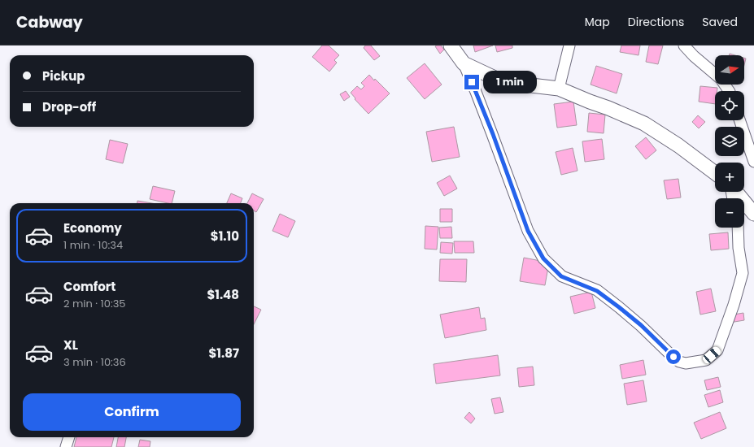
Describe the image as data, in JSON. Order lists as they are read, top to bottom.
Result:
{
  "north": "right",
  "page": {
    "header": "Cabway",
    "nav": ["Map", "Directions", "Saved"],
    "map_buttons": ["+", "−"],
    "banner": ["Pickup", "Drop-off"],
    "bubble": "1 min",
    "list": [
      {
        "name": "Economy",
        "note": "1 min · 10:34",
        "value": "$1.10"
      },
      {
        "name": "Comfort",
        "note": "2 min · 10:35",
        "value": "$1.48"
      },
      {
        "name": "XL",
        "note": "3 min · 10:36",
        "value": "$1.87"
      }
    ],
    "buttons": "Confirm"
  }
}
